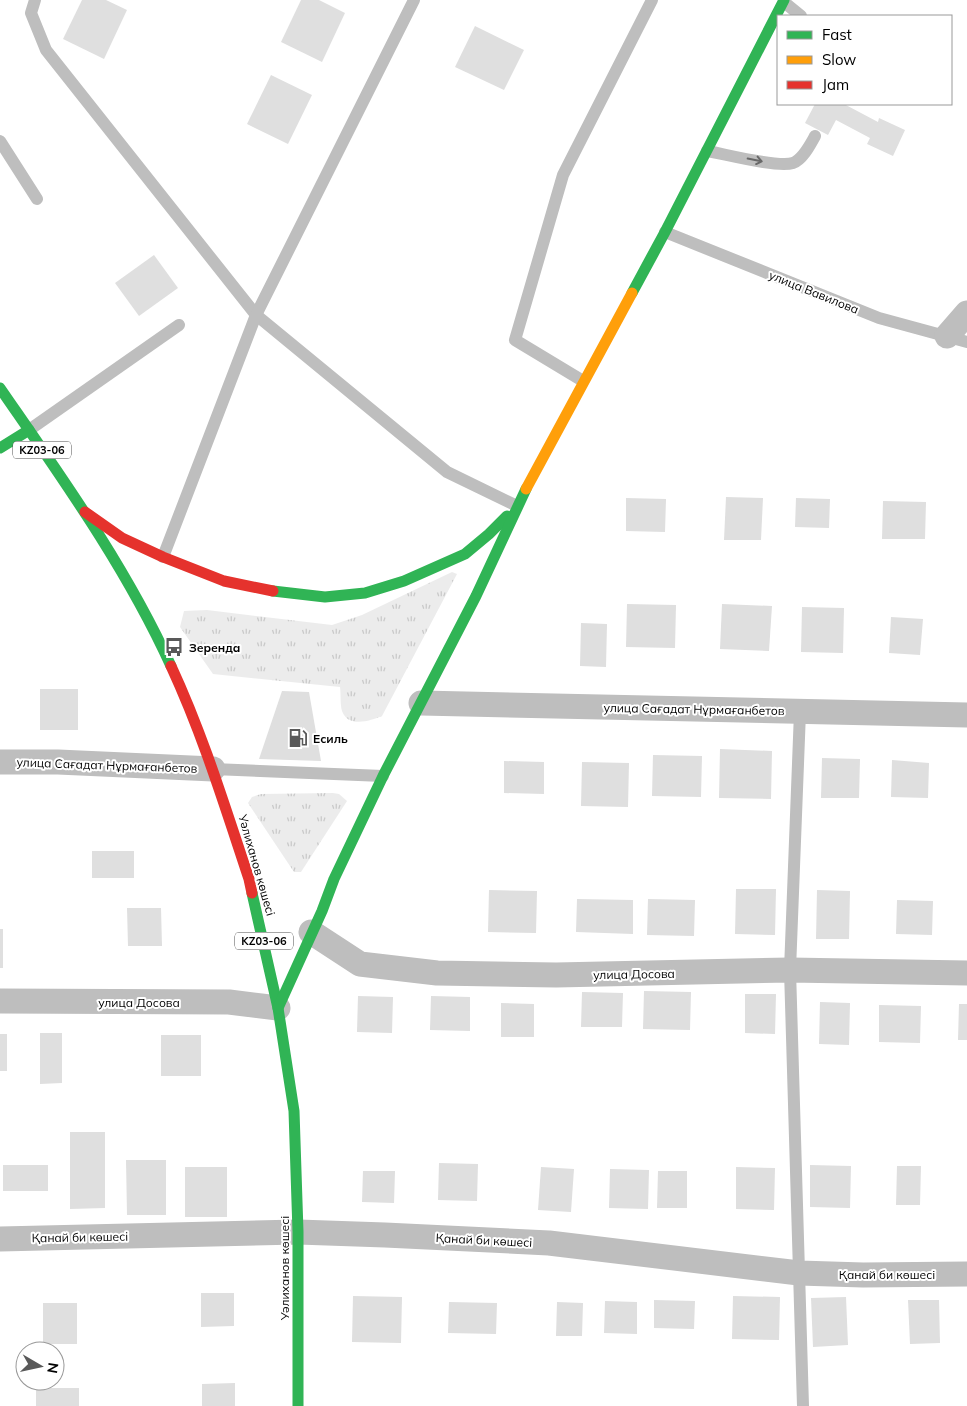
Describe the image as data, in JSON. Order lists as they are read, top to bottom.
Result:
{
  "streets": {
    "street": [
      "KZ03-06",
      "улица Сағадат Нұрмағанбетов",
      "Уәлиханов көшесі",
      "улица Досова",
      "Қанай би көшесі"
    ],
    "lane": ["улица Вавилова"]
  },
  "crossings": [
    ["улица Сағадат Нұрмағанбетов", "Уәлиханов көшесі"],
    ["Уәлиханов көшесі", "улица Досова"],
    ["Уәлиханов көшесі", "Қанай би көшесі"]
  ],
  "places": {
    "bus stop": ["Зеренда"],
    "fuel station": ["Есиль"]
  },
  "legend": ["Fast", "Slow", "Jam"],
  "north": "right"
}
